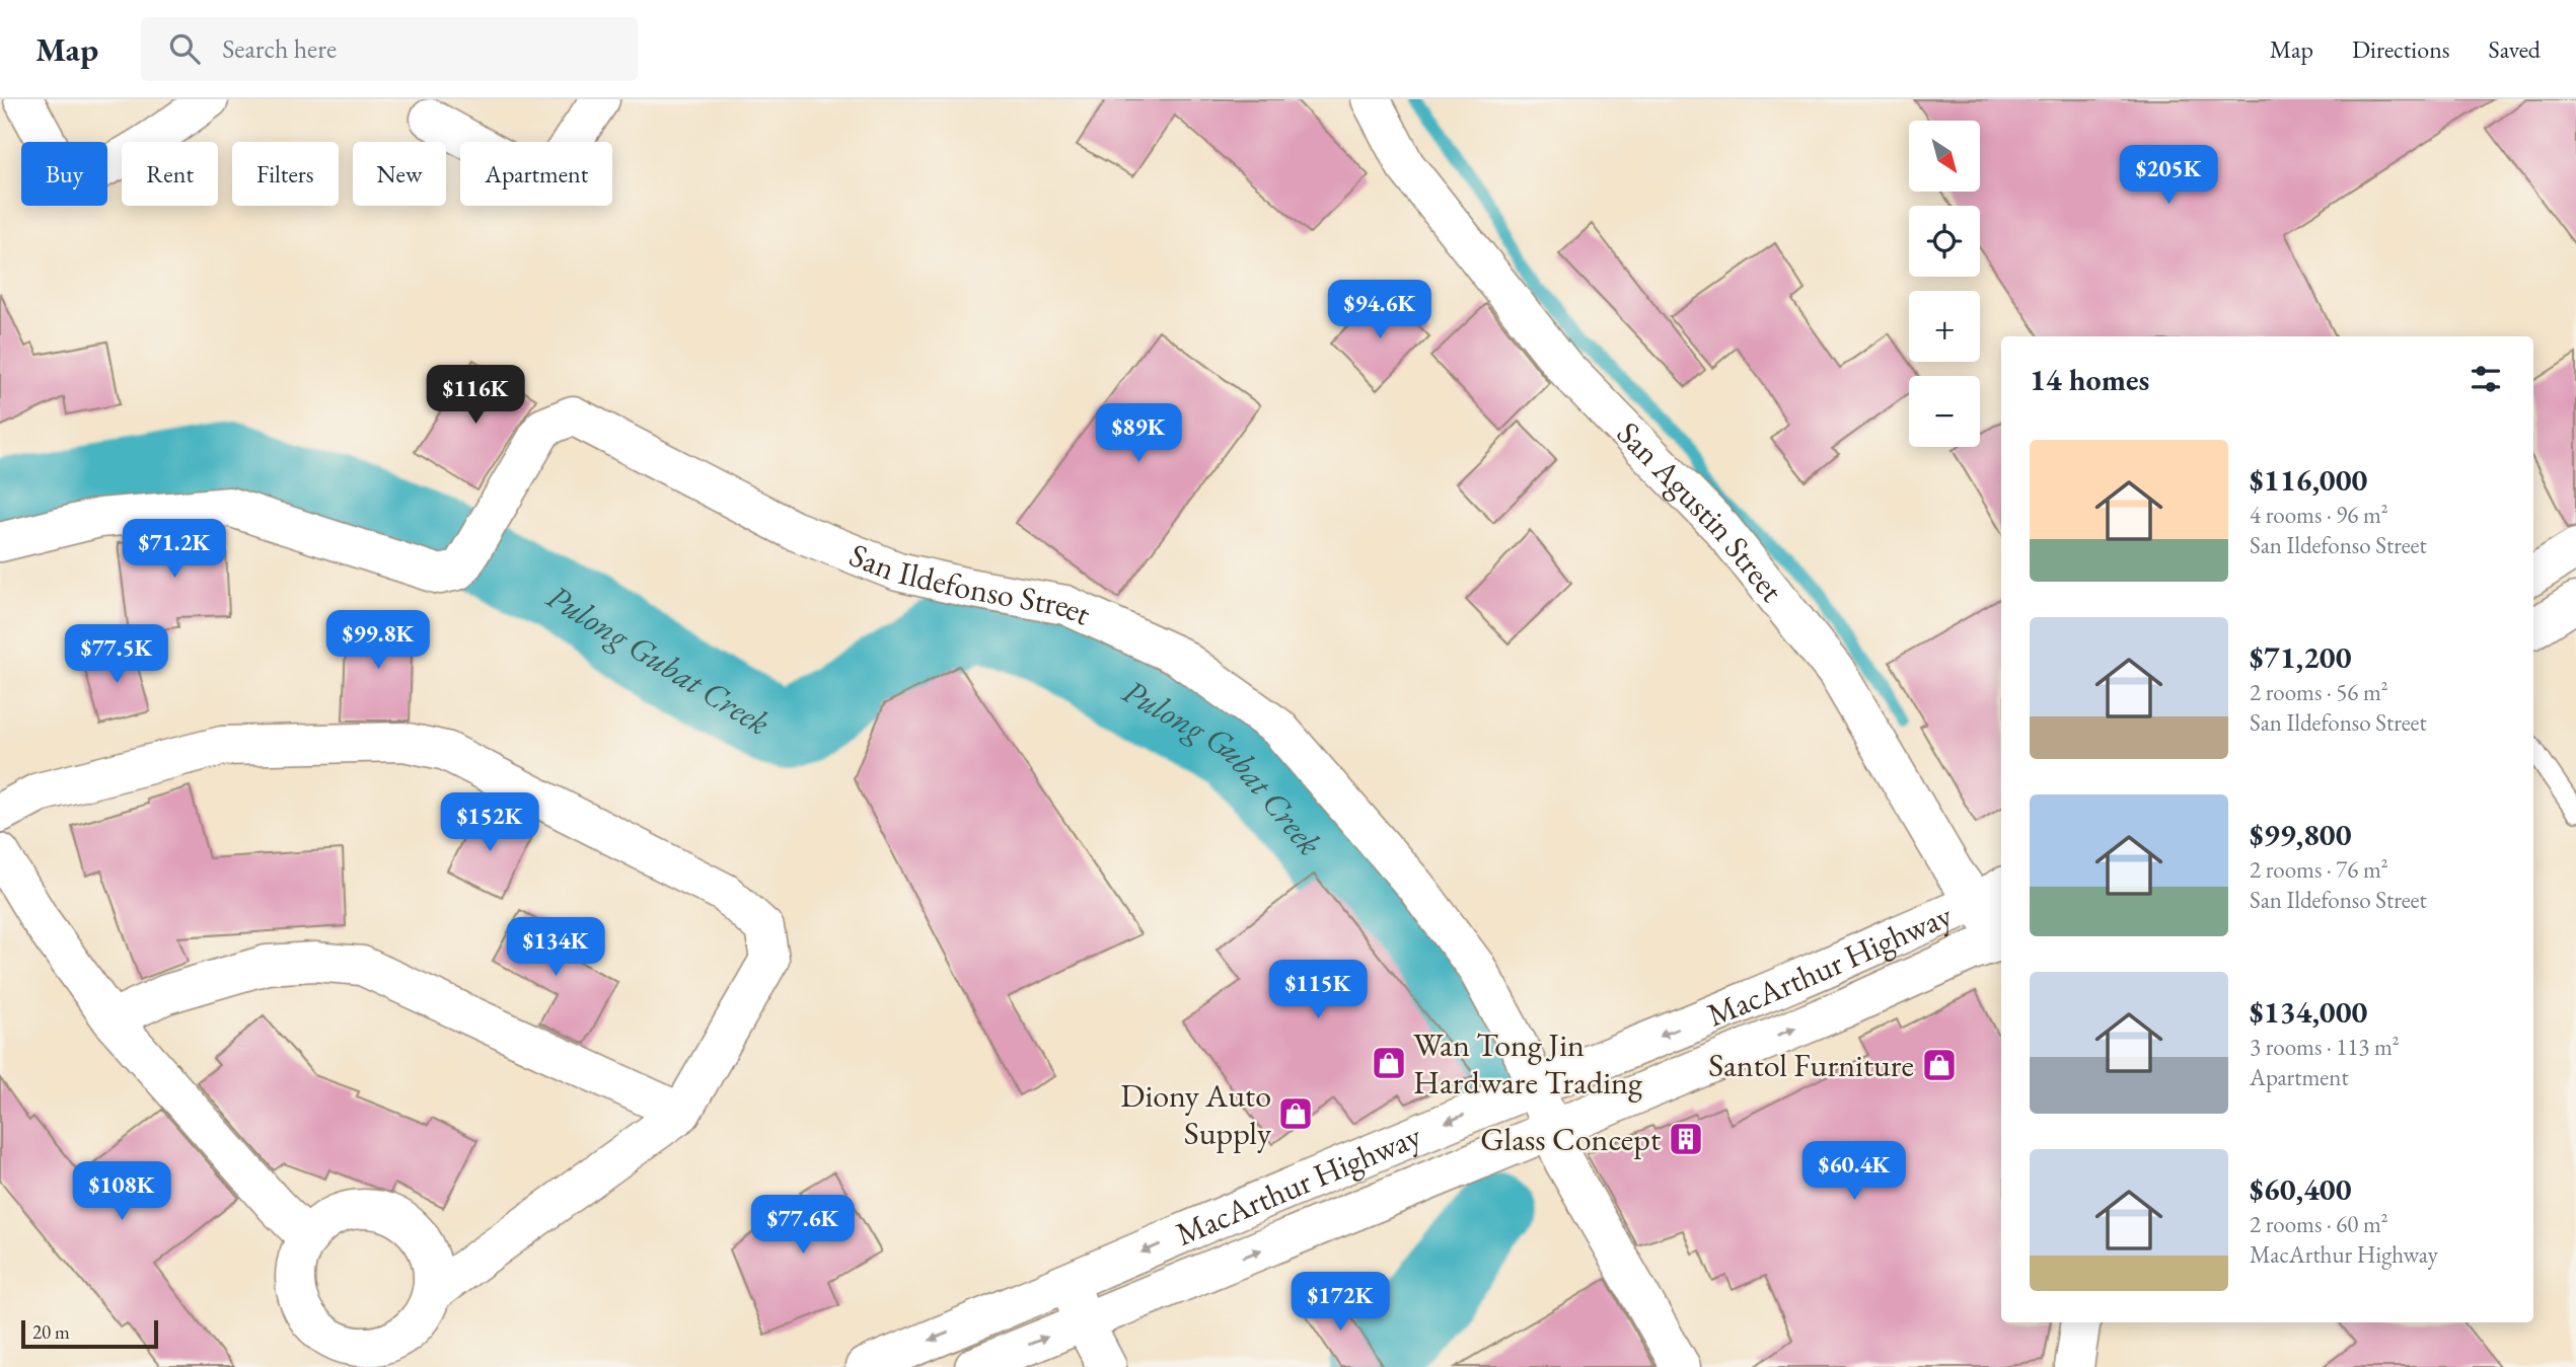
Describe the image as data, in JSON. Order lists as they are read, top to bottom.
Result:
{
  "streets": {
    "main road": ["San Agustin Street", "San Ildefonso Street", "MacArthur Highway"]
  },
  "crossings": [
    ["San Agustin Street", "MacArthur Highway"],
    ["San Ildefonso Street", "MacArthur Highway"]
  ],
  "water": ["Pulong Gubat Creek"],
  "places": {
    "shop": ["Wan Tong Jin Hardware Trading", "Santol Furniture", "Diony Auto Supply"],
    "building": ["Glass Concept"]
  },
  "scale_bar": "20 m",
  "north": "bottom right",
  "page": {
    "header": "Map",
    "search": "Search here",
    "nav": ["Map", "Directions", "Saved"],
    "map_buttons": ["+", "−"],
    "chip": [
      "Buy",
      "Rent",
      "Filters",
      "New",
      "Apartment"
    ],
    "price": [
      "$205K",
      "$94.6K",
      "$116K",
      "$89K",
      "$71.2K",
      "$99.8K",
      "$77.5K",
      "$152K",
      "$134K",
      "$115K",
      "$60.4K",
      "$108K",
      "$77.6K",
      "$172K"
    ],
    "heading": "14 homes",
    "list": [
      {
        "name": "$116,000",
        "note": "4 rooms · 96 m² · San Ildefonso Street"
      },
      {
        "name": "$71,200",
        "note": "2 rooms · 56 m² · San Ildefonso Street"
      },
      {
        "name": "$99,800",
        "note": "2 rooms · 76 m² · San Ildefonso Street"
      },
      {
        "name": "$134,000",
        "note": "3 rooms · 113 m² · Apartment"
      },
      {
        "name": "$60,400",
        "note": "2 rooms · 60 m² · MacArthur Highway"
      }
    ],
    "scale": "20 m"
  }
}
